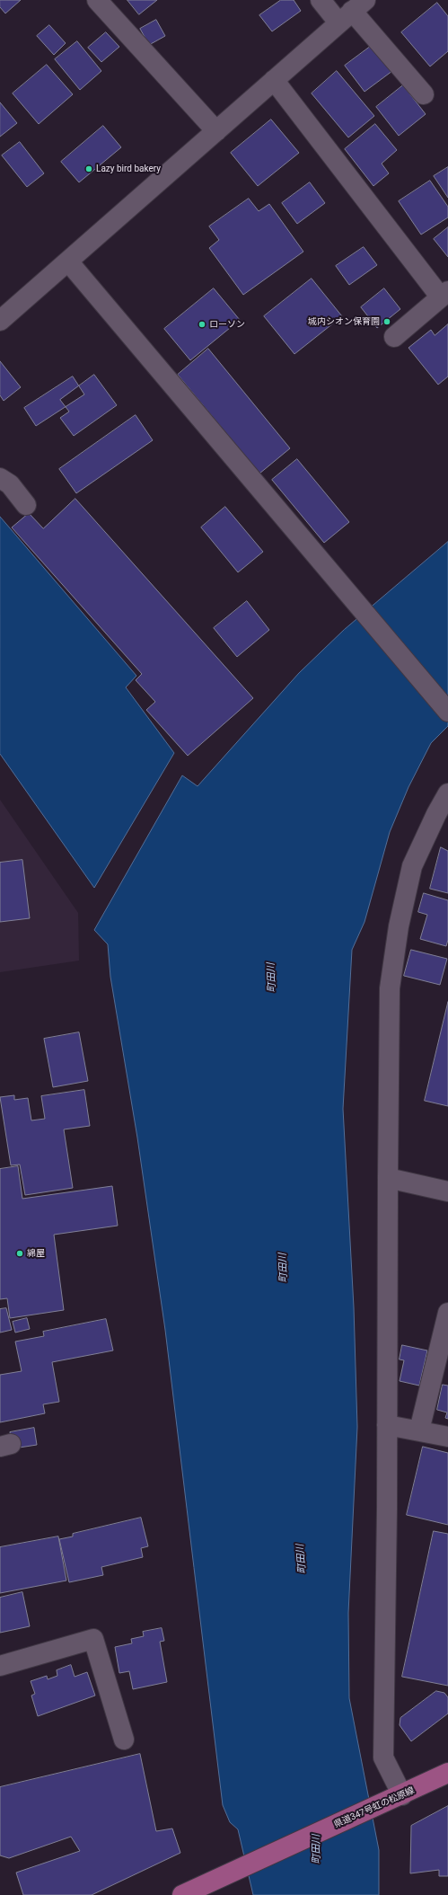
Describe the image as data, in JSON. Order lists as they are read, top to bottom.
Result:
{
  "streets": {
    "main road": ["県道347号虹の松原線"]
  },
  "water": ["町田川"],
  "places": [
    "Lazy bird bakery",
    "城内シオン保育園",
    "ローソン",
    "綿屋"
  ]
}
